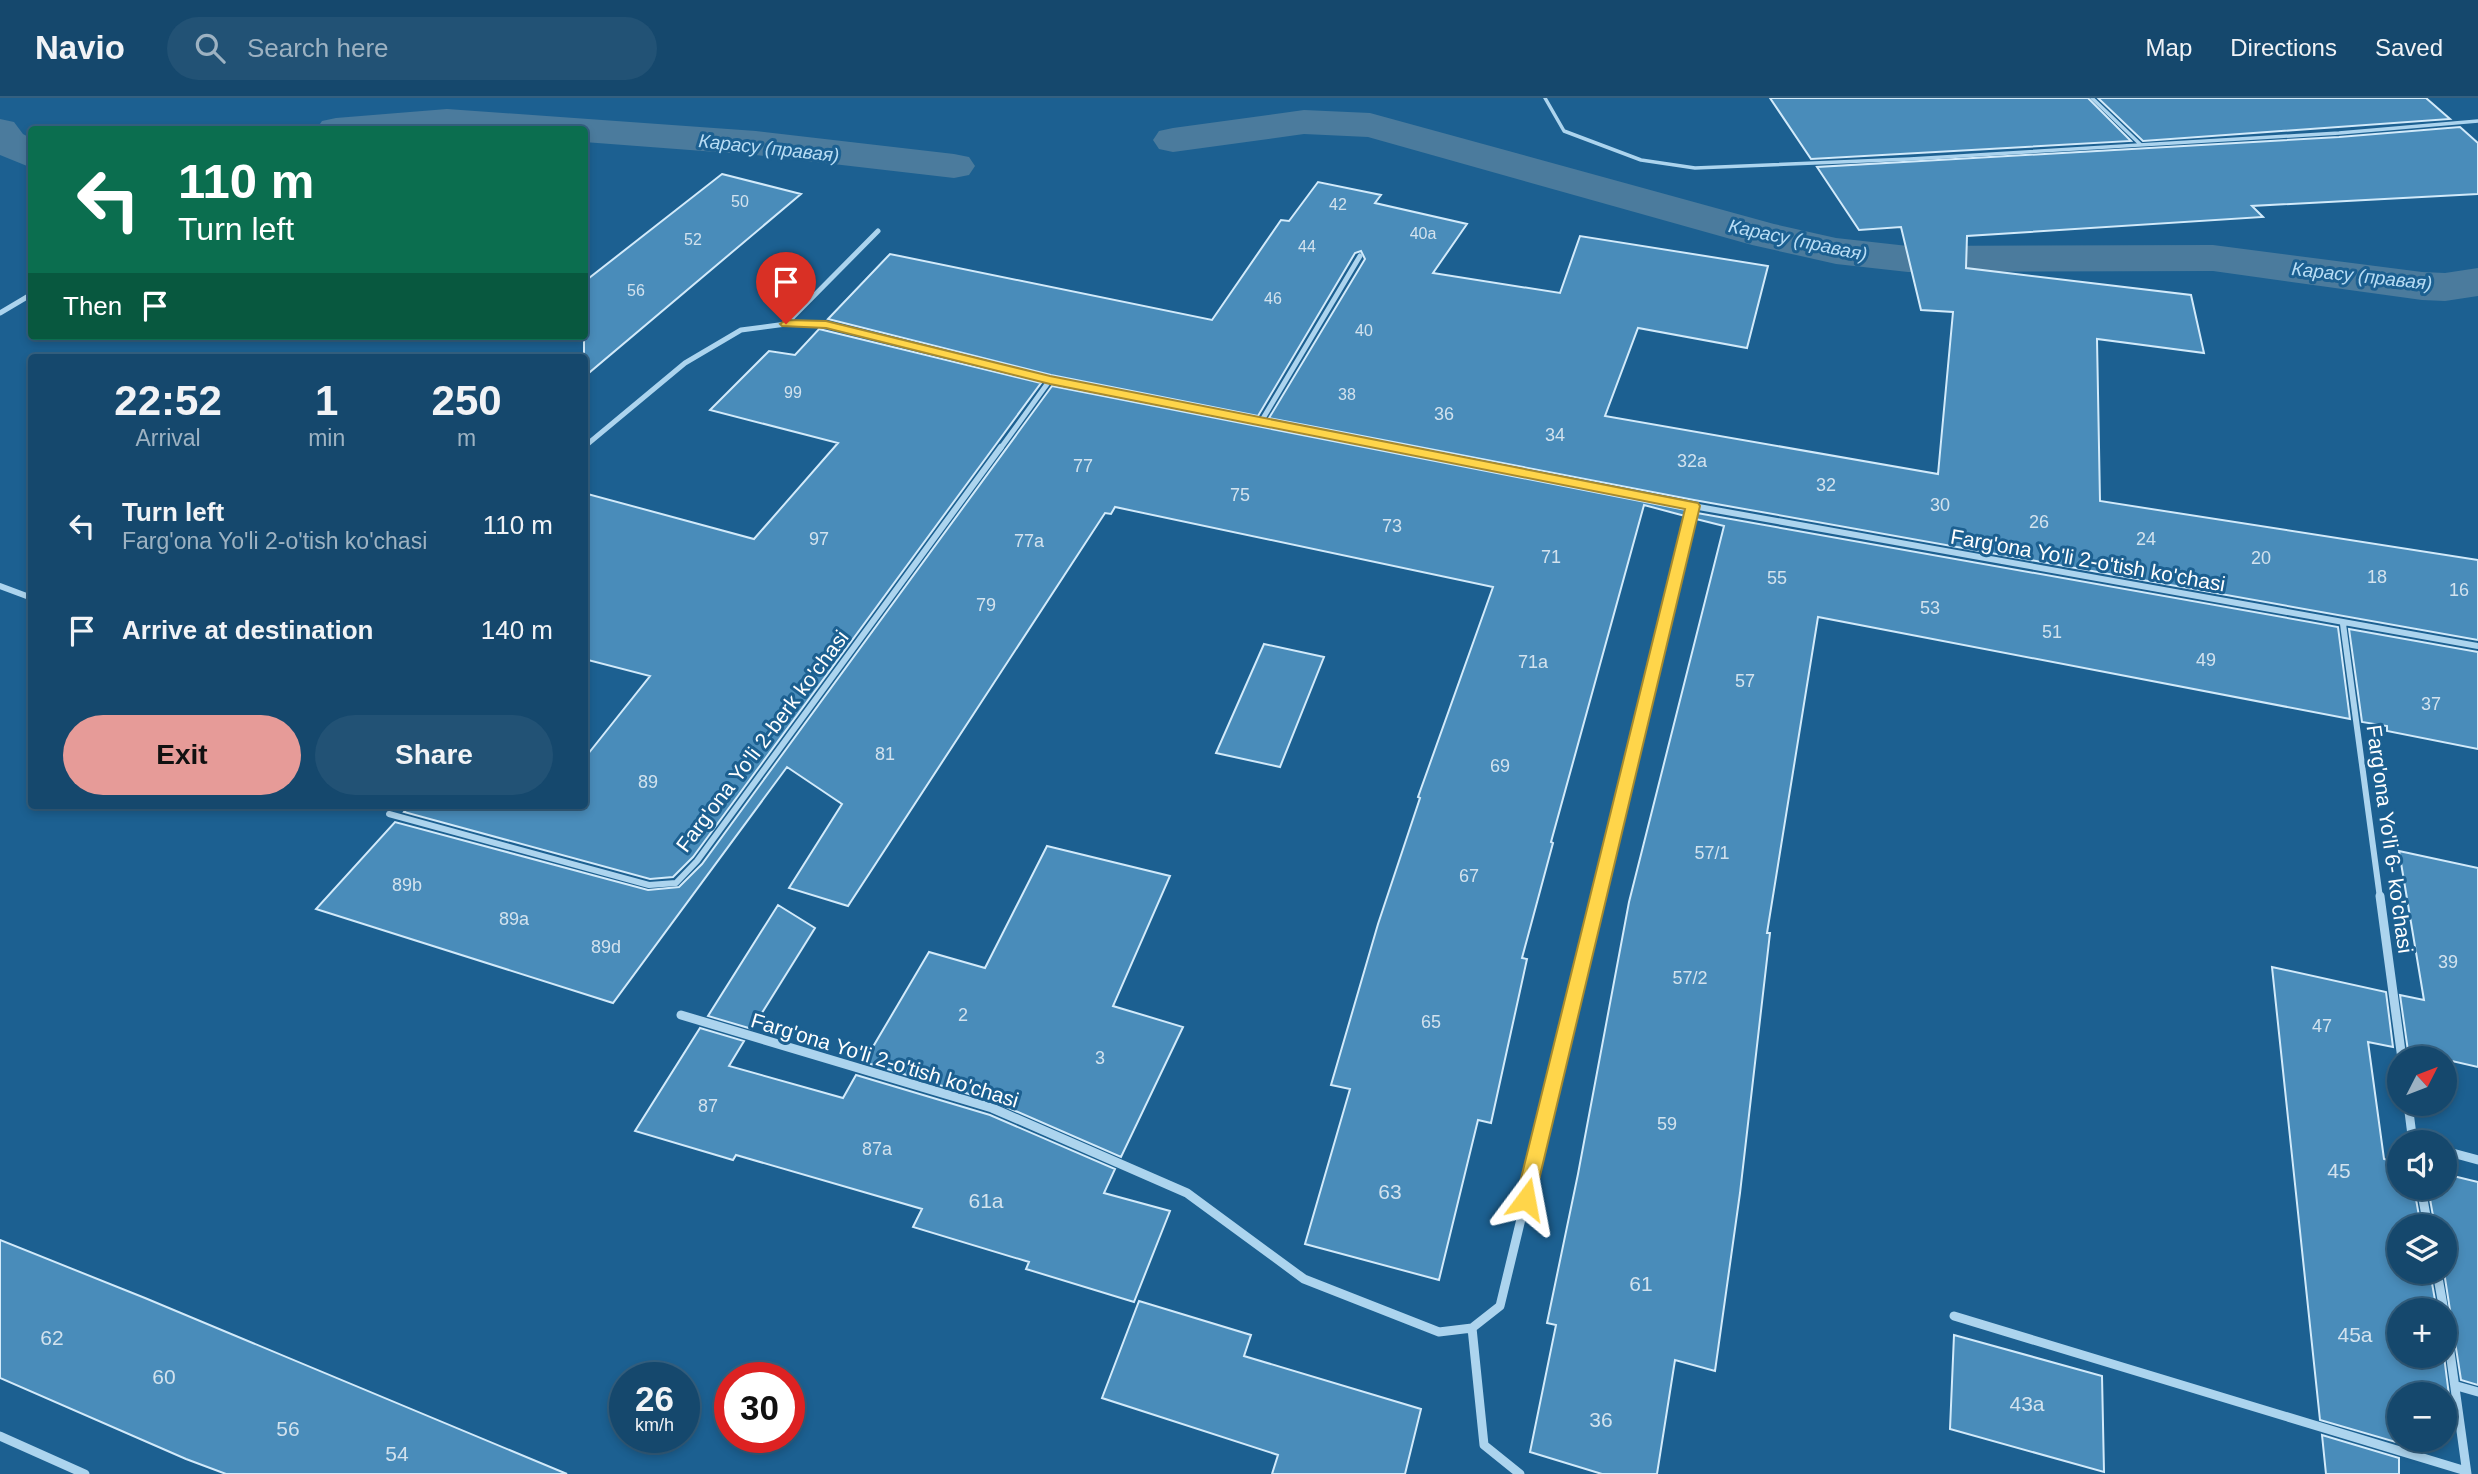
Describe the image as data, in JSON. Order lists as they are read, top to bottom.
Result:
{
  "streets": {
    "street": ["Farg'ona Yo'li 2-o'tish ko'chasi", "Farg'ona Yo'li 2-berk ko'chasi", "Farg'ona Yo'li 6- ko'chasi"]
  },
  "crossings": [
    ["Farg'ona Yo'li 2-o'tish ko'chasi", "Farg'ona Yo'li 2-berk ko'chasi"],
    ["Farg'ona Yo'li 2-o'tish ko'chasi", "Farg'ona Yo'li 6- ko'chasi"]
  ],
  "water": ["Карасу (правая)"],
  "house_numbers": [
    "50",
    "42",
    "40a",
    "52",
    "44",
    "56",
    "46",
    "40",
    "99",
    "38",
    "36",
    "34",
    "32a",
    "77",
    "32",
    "75",
    "30",
    "26",
    "73",
    "97",
    "24",
    "77a",
    "71",
    "20",
    "18",
    "55",
    "16",
    "79",
    "53",
    "51",
    "49",
    "71a",
    "57",
    "37",
    "81",
    "69",
    "89",
    "57/1",
    "67",
    "89b",
    "89a",
    "89d",
    "39",
    "57/2",
    "2",
    "65",
    "47",
    "3",
    "87",
    "59",
    "87a",
    "45",
    "63",
    "61a",
    "61",
    "45a",
    "62",
    "60",
    "43a",
    "36",
    "56",
    "54"
  ],
  "north": "top right",
  "page": {
    "header": "Navio",
    "search": "Search here",
    "nav": ["Map", "Directions", "Saved"],
    "turn": ["110 m", "Turn left"],
    "then": "Then",
    "eta": [
      "22:52",
      "Arrival",
      "1",
      "min",
      "250",
      "m"
    ],
    "list": [
      {
        "name": "Turn left",
        "note": "Farg'ona Yo'li 2-o'tish ko'chasi",
        "value": "110 m"
      },
      {
        "name": "Arrive at destination",
        "value": "140 m"
      }
    ],
    "buttons": ["Exit", "Share"],
    "map_buttons": ["+", "−"],
    "speed": "26 km/h",
    "limit": "30"
  }
}
